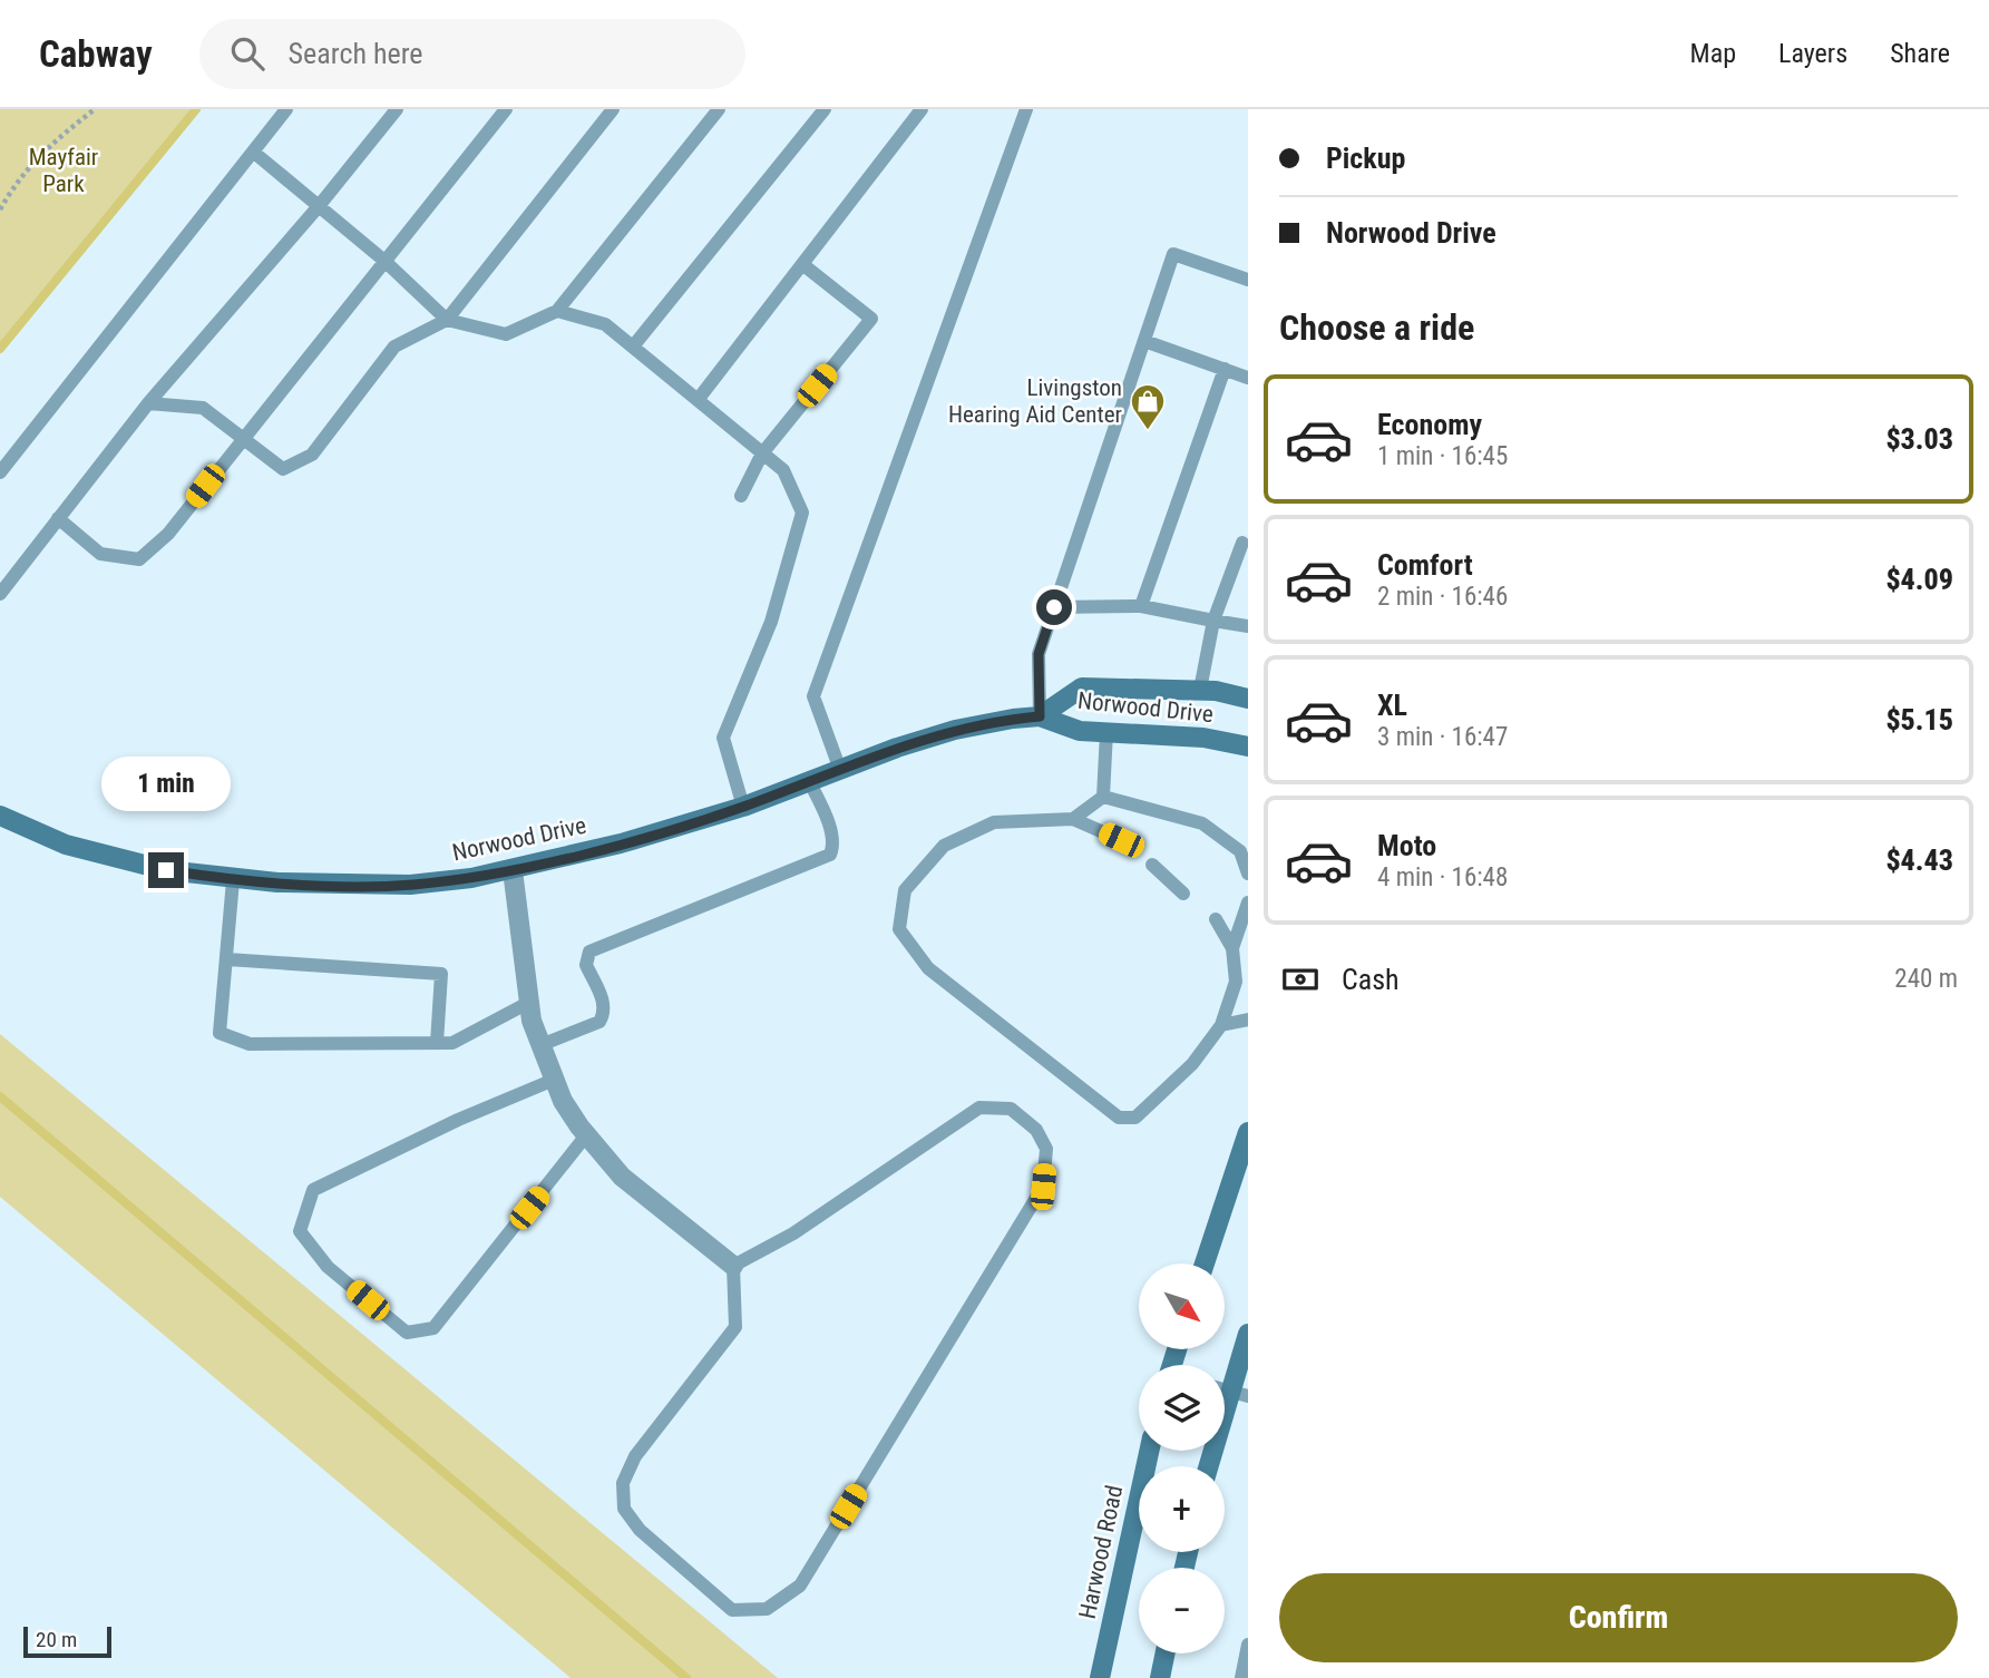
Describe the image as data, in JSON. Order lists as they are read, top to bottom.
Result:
{
  "streets": {
    "main road": ["Norwood Drive", "Harwood Road"]
  },
  "parks": ["Mayfair Park"],
  "places": {
    "shop": ["Livingston Hearing Aid Center"]
  },
  "scale_bar": "20 m",
  "north": "bottom right",
  "page": {
    "header": "Cabway",
    "search": "Search here",
    "nav": ["Map", "Layers", "Share"],
    "banner": ["Pickup", "Norwood Drive"],
    "heading": "Choose a ride",
    "list": [
      {
        "name": "Economy",
        "note": "1 min · 16:45",
        "value": "$3.03"
      },
      {
        "name": "Comfort",
        "note": "2 min · 16:46",
        "value": "$4.09"
      },
      {
        "name": "XL",
        "note": "3 min · 16:47",
        "value": "$5.15"
      },
      {
        "name": "Moto",
        "note": "4 min · 16:48",
        "value": "$4.43"
      }
    ],
    "bubble": "1 min",
    "pay": ["Cash", "240 m"],
    "map_buttons": ["+", "−"],
    "buttons": "Confirm",
    "scale": "20 m"
  }
}
